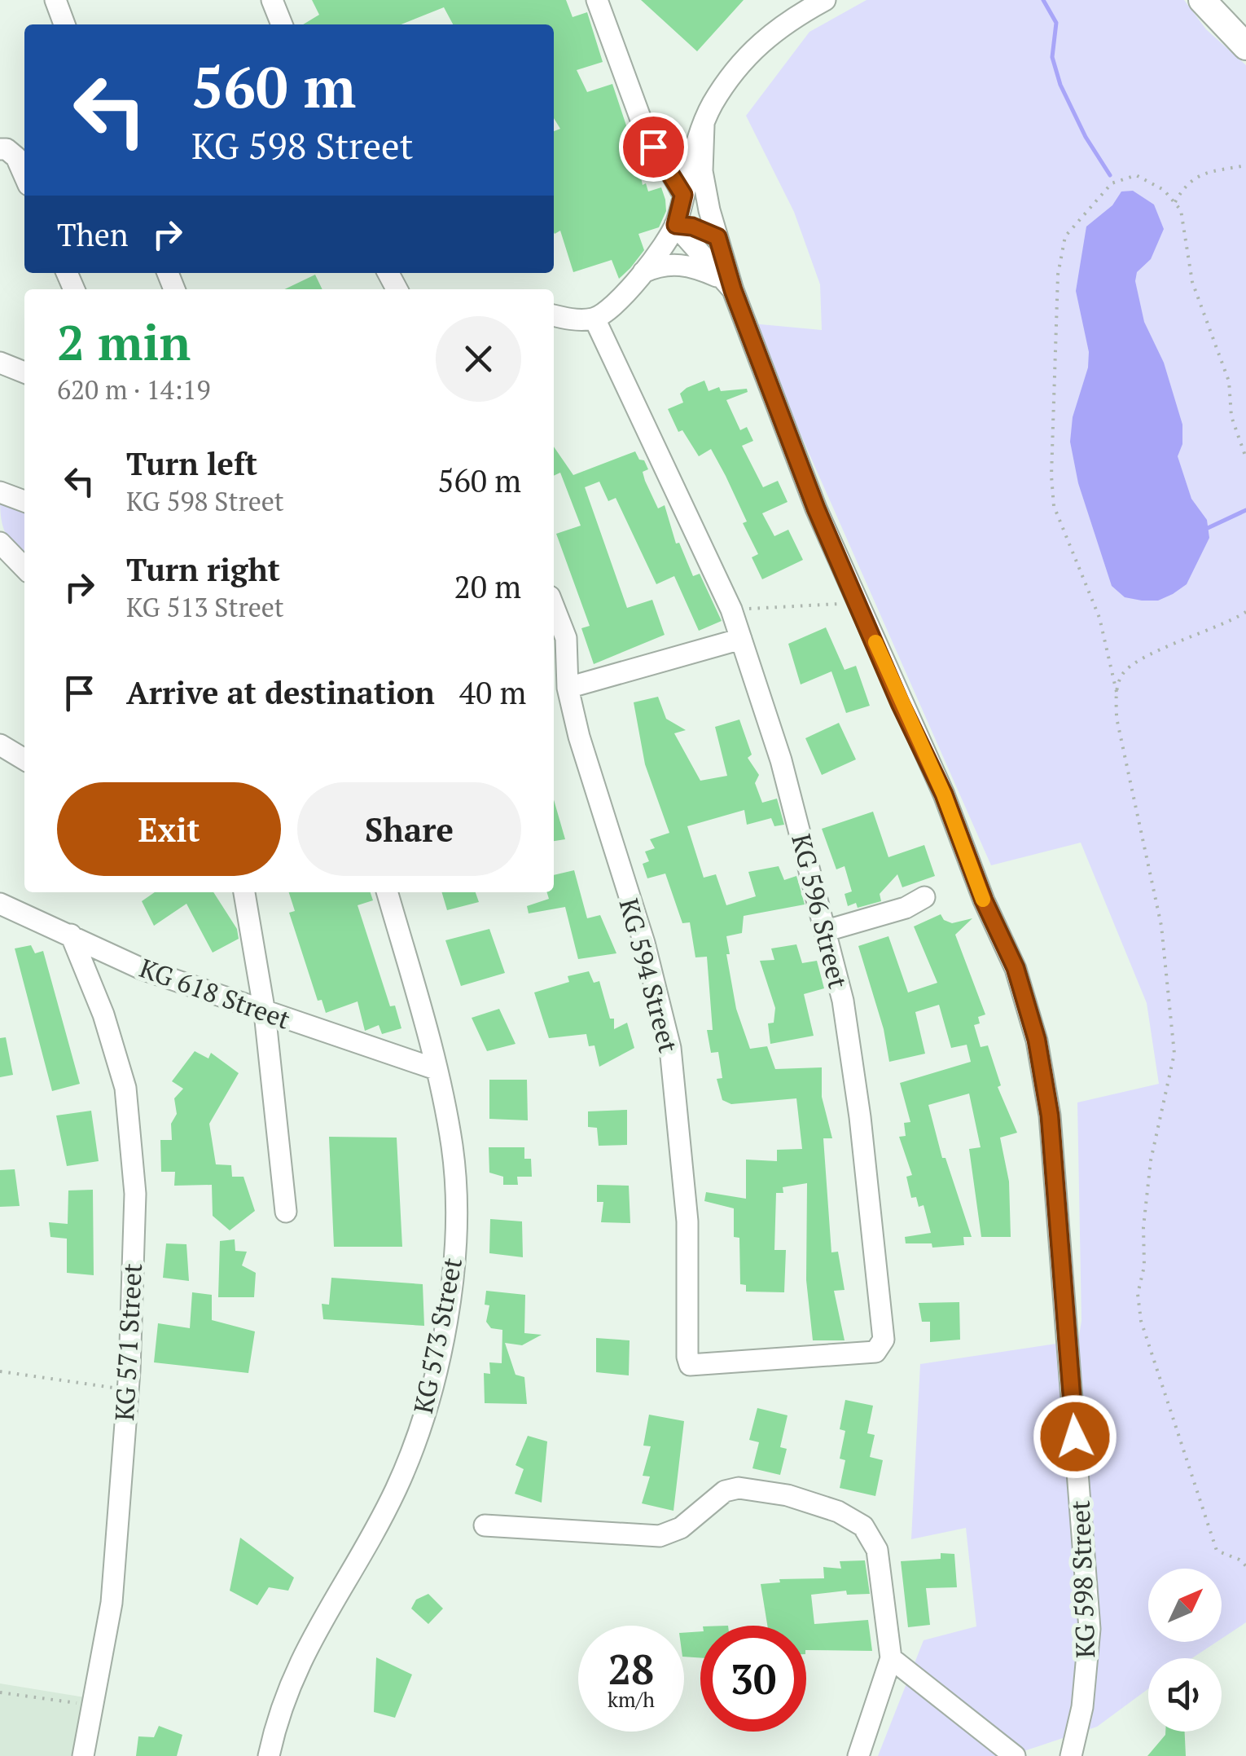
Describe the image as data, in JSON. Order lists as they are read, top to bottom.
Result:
{
  "streets": {
    "street": [
      "KG 596 Street",
      "KG 594 Street",
      "KG 618 Street",
      "KG 573 Street",
      "KG 571 Street",
      "KG 598 Street"
    ]
  },
  "crossings": [
    ["KG 596 Street", "KG 594 Street"],
    ["KG 618 Street", "KG 573 Street"],
    ["KG 618 Street", "KG 571 Street"]
  ],
  "north": "top right",
  "page": {
    "turn": ["560 m", "KG 598 Street"],
    "then": "Then",
    "heading": ["2 min", "620 m · 14:19"],
    "list": [
      {
        "name": "Turn left",
        "note": "KG 598 Street",
        "value": "560 m"
      },
      {
        "name": "Turn right",
        "note": "KG 513 Street",
        "value": "20 m"
      },
      {
        "name": "Arrive at destination",
        "value": "40 m"
      }
    ],
    "buttons": ["Exit", "Share"],
    "speed": "28 km/h",
    "limit": "30"
  }
}
